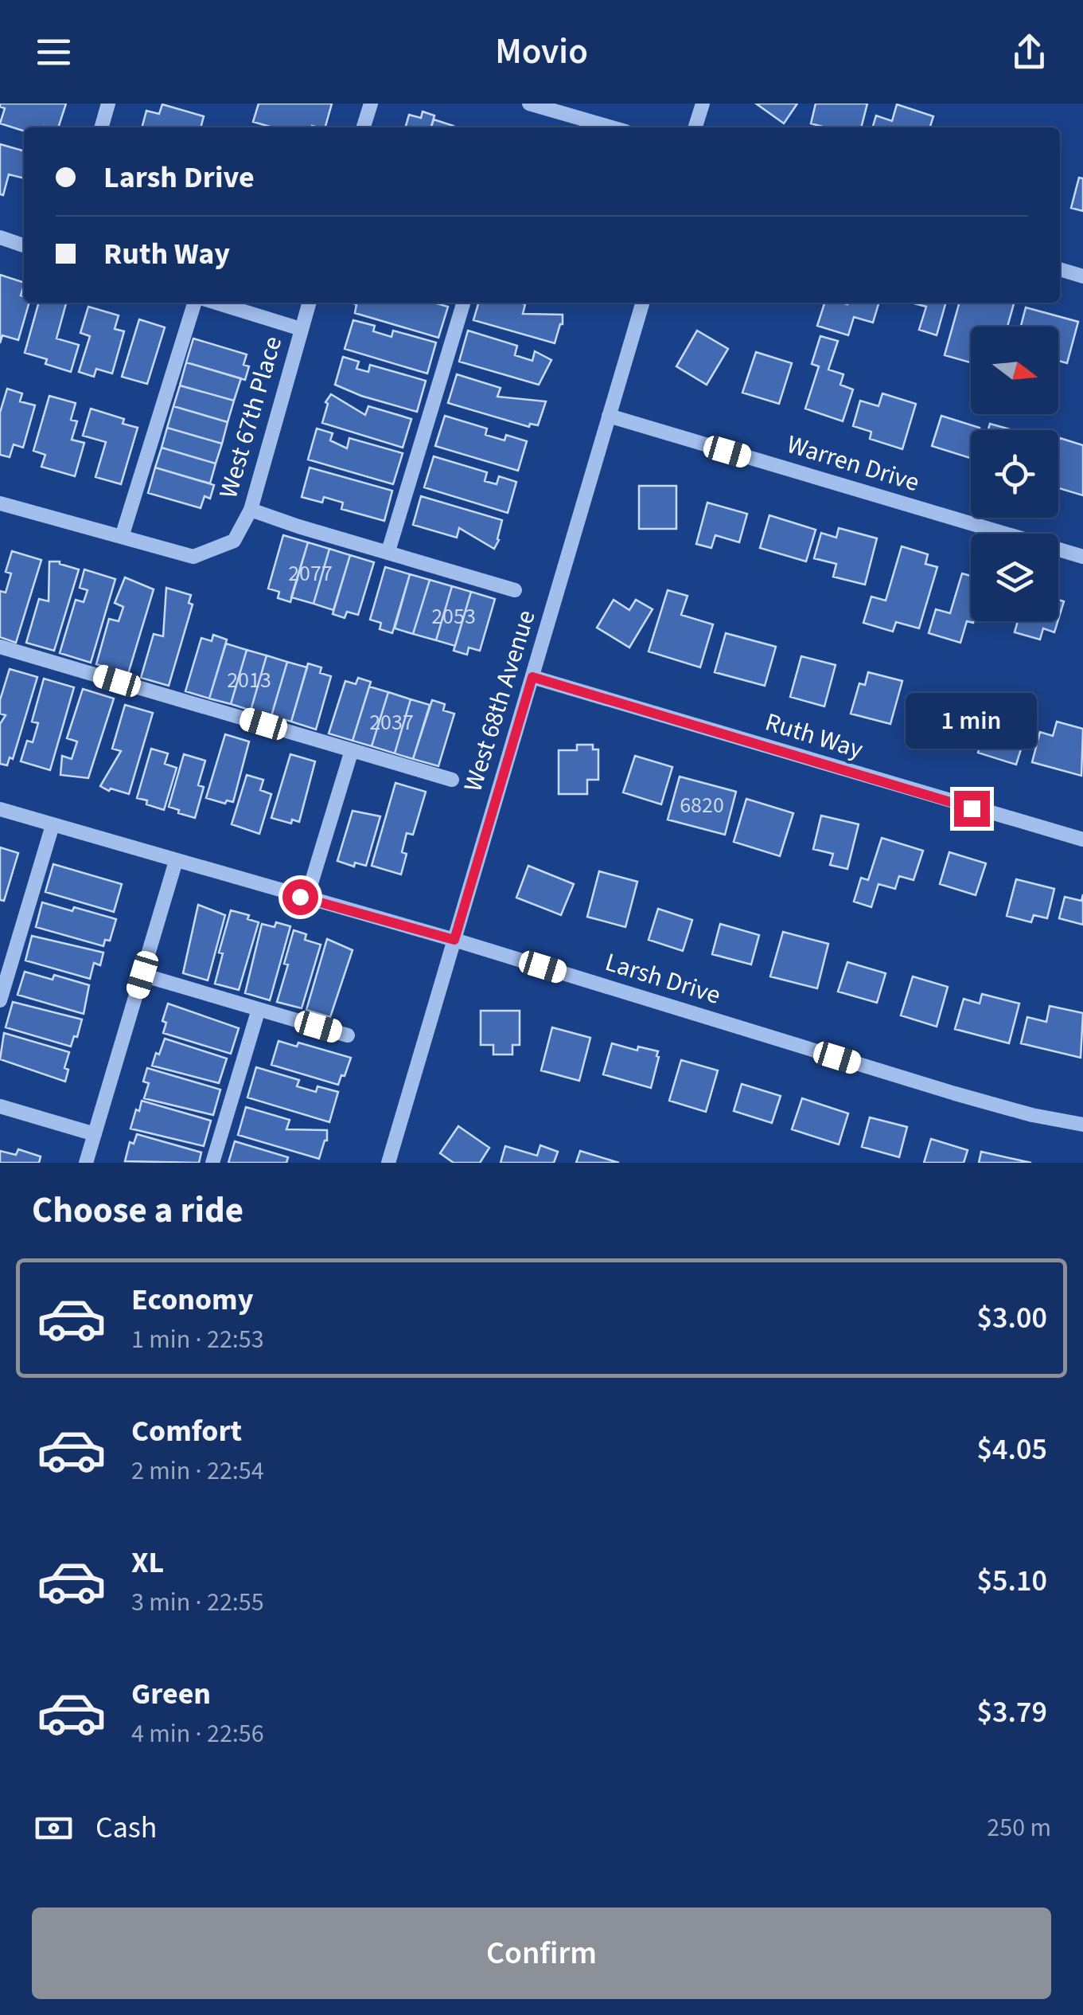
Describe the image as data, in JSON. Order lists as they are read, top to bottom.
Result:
{
  "streets": {
    "street": [
      "West 67th Place",
      "Warren Drive",
      "West 68th Avenue",
      "Ruth Way",
      "Larsh Drive"
    ]
  },
  "crossings": [
    ["Warren Drive", "West 68th Avenue"],
    ["West 68th Avenue", "Ruth Way"],
    ["West 68th Avenue", "Larsh Drive"]
  ],
  "house_numbers": [
    "2077",
    "2053",
    "2013",
    "2037",
    "6820"
  ],
  "north": "right",
  "page": {
    "header": "Movio",
    "banner": ["Larsh Drive", "Ruth Way"],
    "bubble": "1 min",
    "heading": "Choose a ride",
    "list": [
      {
        "name": "Economy",
        "note": "1 min · 22:53",
        "value": "$3.00"
      },
      {
        "name": "Comfort",
        "note": "2 min · 22:54",
        "value": "$4.05"
      },
      {
        "name": "XL",
        "note": "3 min · 22:55",
        "value": "$5.10"
      },
      {
        "name": "Green",
        "note": "4 min · 22:56",
        "value": "$3.79"
      }
    ],
    "pay": ["Cash", "250 m"],
    "buttons": "Confirm"
  }
}
